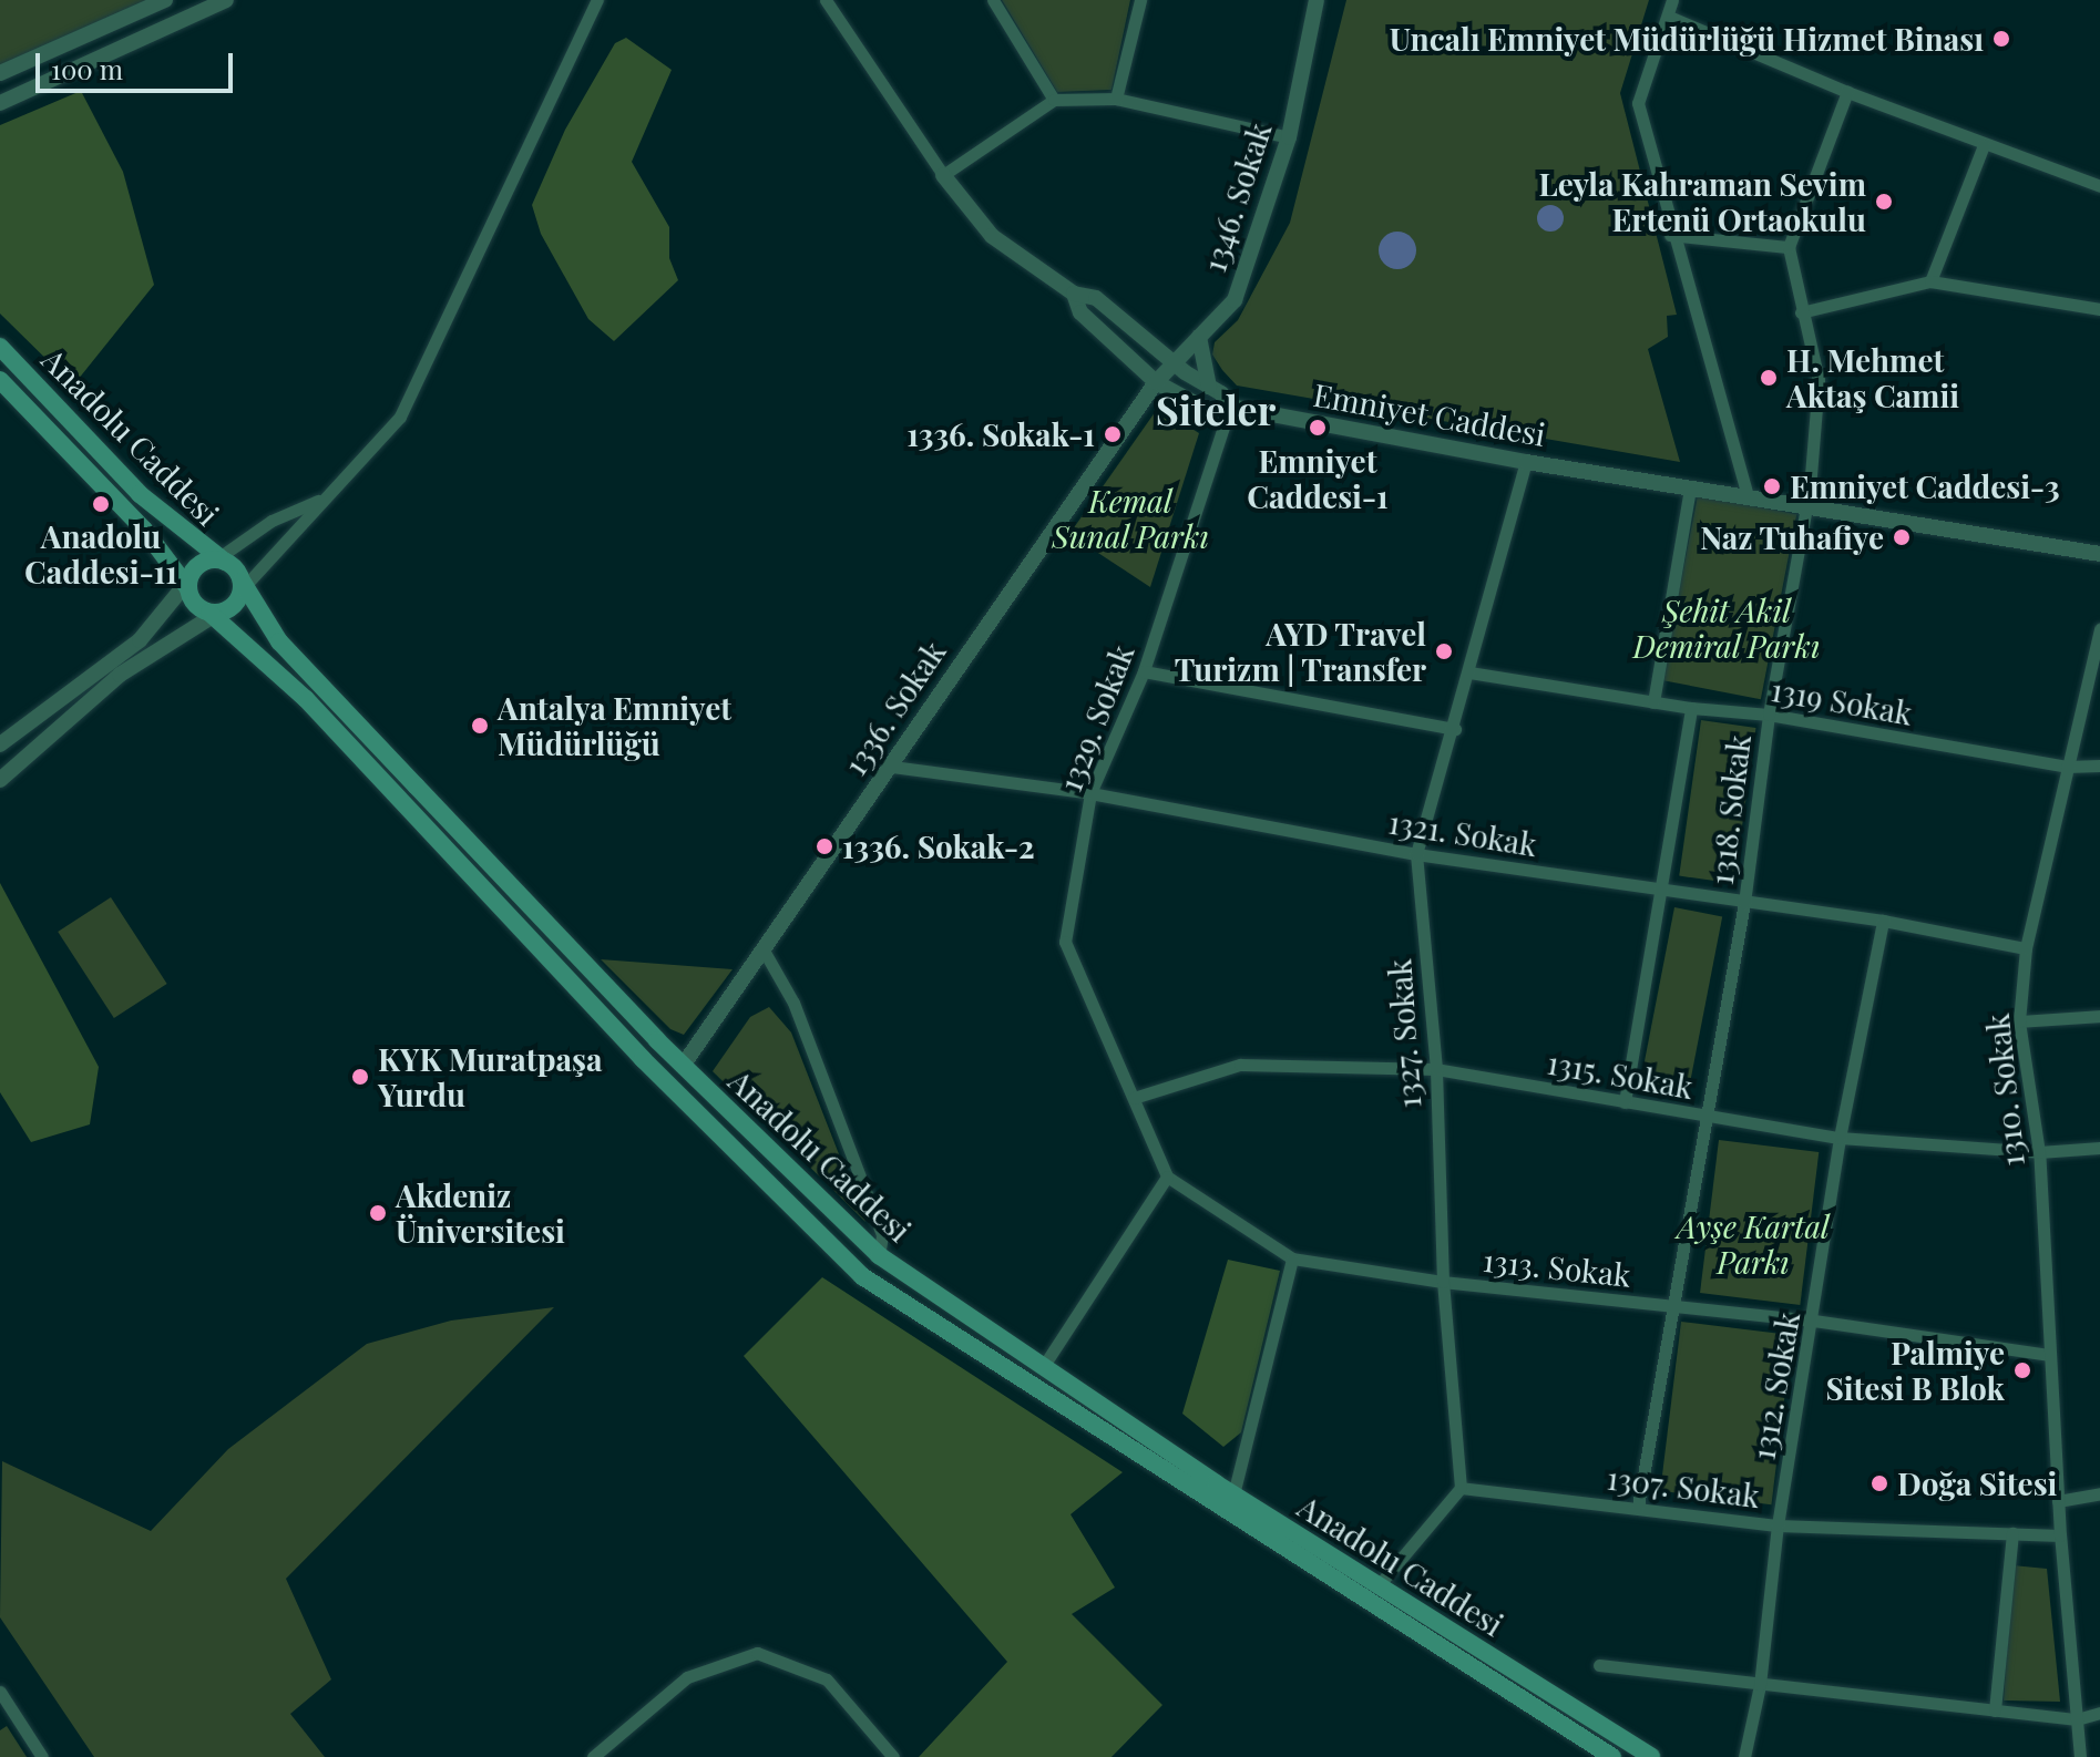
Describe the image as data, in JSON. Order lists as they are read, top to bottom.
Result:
{
  "streets": {
    "main road": ["Anadolu Caddesi"],
    "street": [
      "1346. Sokak",
      "Emniyet Caddesi",
      "1319 Sokak",
      "1336. Sokak",
      "1329. Sokak",
      "1318. Sokak",
      "1321. Sokak",
      "1327. Sokak",
      "1315. Sokak",
      "1310. Sokak",
      "1313. Sokak",
      "1312. Sokak",
      "1307. Sokak"
    ]
  },
  "crossings": [
    ["1346. Sokak", "Emniyet Caddesi"],
    ["1346. Sokak", "1336. Sokak"],
    ["Emniyet Caddesi", "1336. Sokak"],
    ["Emniyet Caddesi", "1329. Sokak"],
    ["Emniyet Caddesi", "1318. Sokak"],
    ["Emniyet Caddesi", "1327. Sokak"],
    ["Anadolu Caddesi", "1336. Sokak"],
    ["1319 Sokak", "1318. Sokak"],
    ["1319 Sokak", "1327. Sokak"],
    ["1319 Sokak", "1310. Sokak"],
    ["1336. Sokak", "1321. Sokak"],
    ["1329. Sokak", "1321. Sokak"],
    ["1329. Sokak", "1315. Sokak"],
    ["1318. Sokak", "1321. Sokak"],
    ["1318. Sokak", "1315. Sokak"],
    ["1318. Sokak", "1313. Sokak"],
    ["1318. Sokak", "1307. Sokak"],
    ["1321. Sokak", "1327. Sokak"],
    ["1321. Sokak", "1310. Sokak"],
    ["1321. Sokak", "1312. Sokak"],
    ["1327. Sokak", "1315. Sokak"],
    ["1327. Sokak", "1313. Sokak"],
    ["1327. Sokak", "1307. Sokak"],
    ["1315. Sokak", "1310. Sokak"],
    ["1315. Sokak", "1312. Sokak"],
    ["1310. Sokak", "1313. Sokak"],
    ["1310. Sokak", "1307. Sokak"],
    ["1313. Sokak", "1312. Sokak"],
    ["1312. Sokak", "1307. Sokak"]
  ],
  "districts": ["Siteler"],
  "parks": ["Kemal Sunal Parkı", "Şehit Akil Demiral Parkı", "Ayşe Kartal Parkı"],
  "places": [
    "Uncalı Emniyet Müdürlüğü Hizmet Binası",
    "Leyla Kahraman Sevim Ertenü Ortaokulu",
    "H. Mehmet Aktaş Camii",
    "Emniyet Caddesi-1",
    "1336. Sokak-1",
    "Emniyet Caddesi-3",
    "Anadolu Caddesi-11",
    "Naz Tuhafiye",
    "AYD Travel Turizm | Transfer",
    "Antalya Emniyet Müdürlüğü",
    "1336. Sokak-2",
    "KYK Muratpaşa Yurdu",
    "Akdeniz Üniversitesi",
    "Palmiye Sitesi B Blok",
    "Doğa Sitesi"
  ],
  "scale_bar": "100 m"
}
